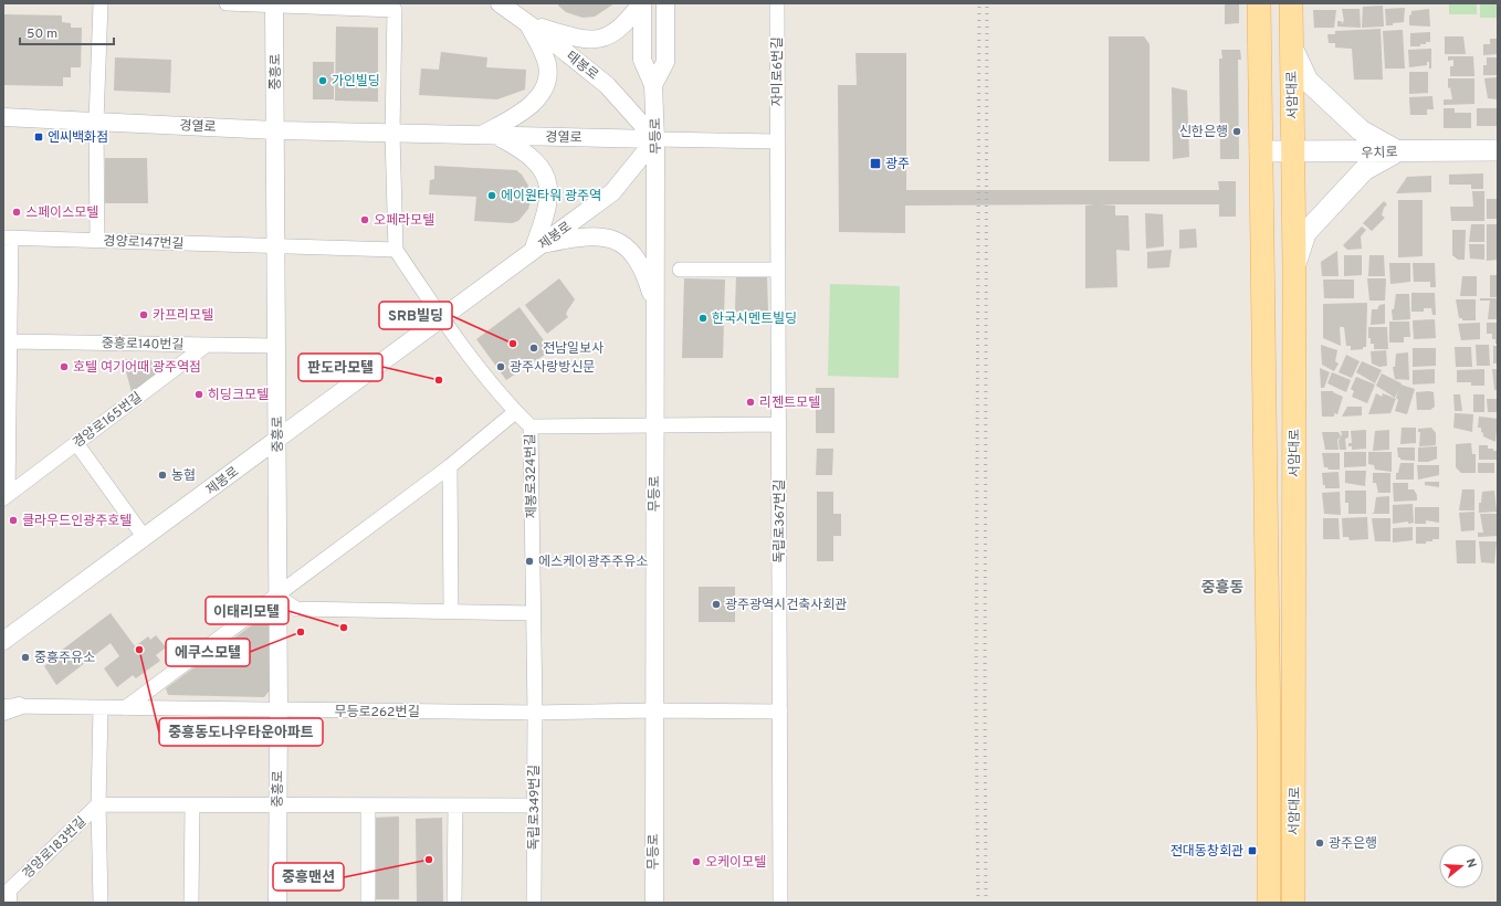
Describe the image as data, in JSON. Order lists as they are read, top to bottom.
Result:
{
  "streets": {
    "main road": ["서암대로", "우치로"],
    "street": [
      "태봉로",
      "중흥로",
      "자미로6번길",
      "경열로",
      "무등로",
      "제봉로",
      "경양로147번길",
      "중흥로140번길",
      "경양로165번길",
      "제봉로324번길",
      "독립로367번길",
      "무등로262번길",
      "독립로349번길",
      "경양로183번길"
    ]
  },
  "crossings": [
    ["태봉로", "경열로"],
    ["태봉로", "무등로"],
    ["태봉로", "제봉로"],
    ["중흥로", "경열로"],
    ["중흥로", "제봉로"],
    ["중흥로", "경양로147번길"],
    ["중흥로", "중흥로140번길"],
    ["중흥로", "무등로262번길"],
    ["자미로6번길", "독립로367번길"],
    ["서암대로", "우치로"],
    ["경열로", "무등로"],
    ["경열로", "제봉로"],
    ["무등로", "제봉로"],
    ["무등로", "무등로262번길"],
    ["제봉로", "제봉로324번길"],
    ["경양로147번길", "중흥로140번길"],
    ["경양로147번길", "경양로165번길"],
    ["중흥로140번길", "경양로165번길"],
    ["제봉로324번길", "무등로262번길"],
    ["제봉로324번길", "독립로349번길"],
    ["독립로367번길", "무등로262번길"],
    ["무등로262번길", "독립로349번길"]
  ],
  "districts": ["중흥동"],
  "places": {
    "other": [
      "가인빌딩",
      "신한은행",
      "에이원타워 광주역",
      "스페이스모텔",
      "오페라모텔",
      "카프리모텔",
      "한국시멘트빌딩",
      "SRB빌딩",
      "전남일보사",
      "호텔 여기어때 광주역점",
      "광주사랑방신문",
      "판도라모텔",
      "히딩크모텔",
      "리젠트모텔",
      "농협",
      "클라우드인광주호텔",
      "에스케이광주주유소",
      "광주광역시건축사회관",
      "이태리모텔",
      "에쿠스모텔",
      "중흥동도나우타운아파트",
      "중흥주유소",
      "광주은행",
      "중흥맨션",
      "오케이모텔"
    ],
    "transit": ["엔씨백화점", "광주", "전대동창회관"]
  },
  "scale_bar": "50 m",
  "north": "right"
}
